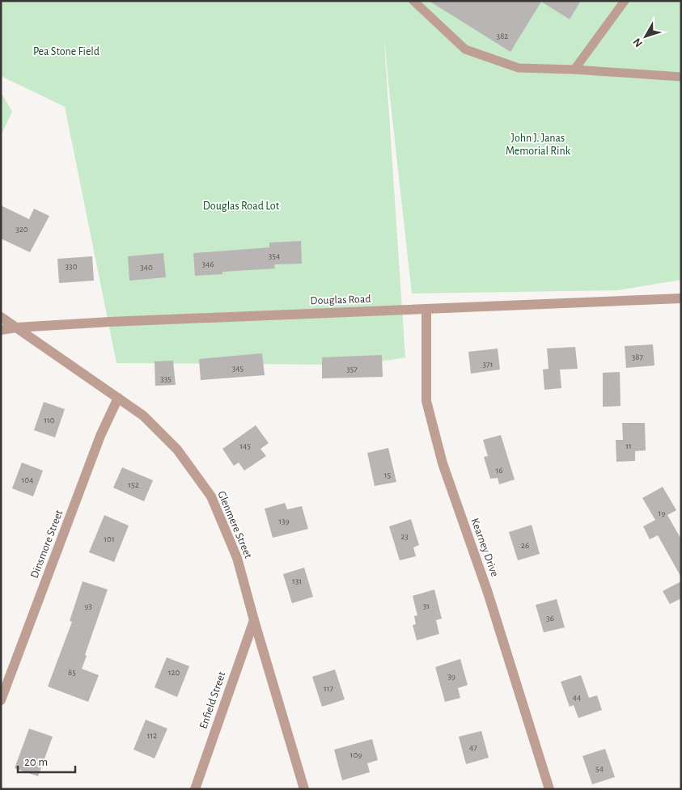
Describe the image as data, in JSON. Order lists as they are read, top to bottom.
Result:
{
  "streets": {
    "street": [
      "Douglas Road",
      "Glenmere Street",
      "Dinsmore Street",
      "Kearney Drive",
      "Enfield Street"
    ]
  },
  "crossings": [
    ["Douglas Road", "Glenmere Street"],
    ["Douglas Road", "Kearney Drive"],
    ["Glenmere Street", "Dinsmore Street"],
    ["Glenmere Street", "Enfield Street"]
  ],
  "parks": ["Pea Stone Field", "John J. Janas Memorial Rink", "Douglas Road Lot"],
  "house_numbers": [
    "382",
    "320",
    "354",
    "346",
    "330",
    "340",
    "387",
    "371",
    "345",
    "357",
    "335",
    "110",
    "145",
    "11",
    "16",
    "15",
    "104",
    "152",
    "19",
    "139",
    "23",
    "101",
    "26",
    "131",
    "93",
    "31",
    "36",
    "85",
    "120",
    "39",
    "117",
    "44",
    "112",
    "47",
    "109",
    "54"
  ],
  "scale_bar": "20 m",
  "north": "bottom left"
}
